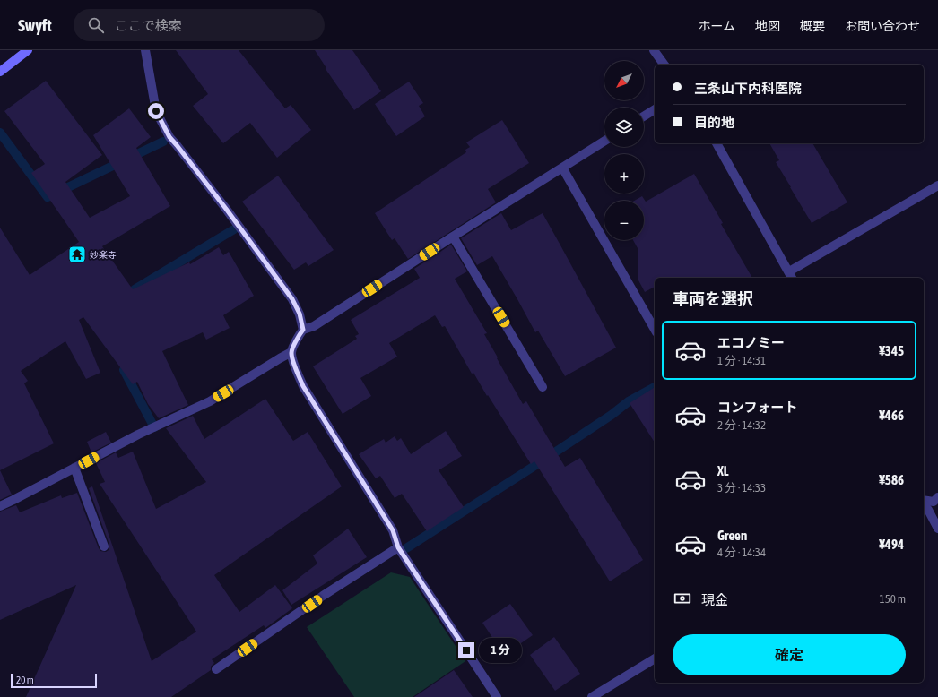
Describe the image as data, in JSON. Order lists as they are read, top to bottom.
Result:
{
  "places": {
    "temple": ["妙楽寺"]
  },
  "scale_bar": "20 m",
  "north": "bottom left",
  "page": {
    "header": "Swyft",
    "search": "ここで検索",
    "nav": [
      "ホーム",
      "地図",
      "概要",
      "お問い合わせ"
    ],
    "map_buttons": ["+", "−"],
    "banner": ["三条山下内科医院", "目的地"],
    "heading": "車両を選択",
    "list": [
      {
        "name": "エコノミー",
        "note": "1 分 · 14:31",
        "value": "¥345"
      },
      {
        "name": "コンフォート",
        "note": "2 分 · 14:32",
        "value": "¥466"
      },
      {
        "name": "XL",
        "note": "3 分 · 14:33",
        "value": "¥586"
      },
      {
        "name": "Green",
        "note": "4 分 · 14:34",
        "value": "¥494"
      }
    ],
    "pay": ["現金", "150 m"],
    "buttons": "確定",
    "bubble": "1 分",
    "scale": "20 m"
  }
}
